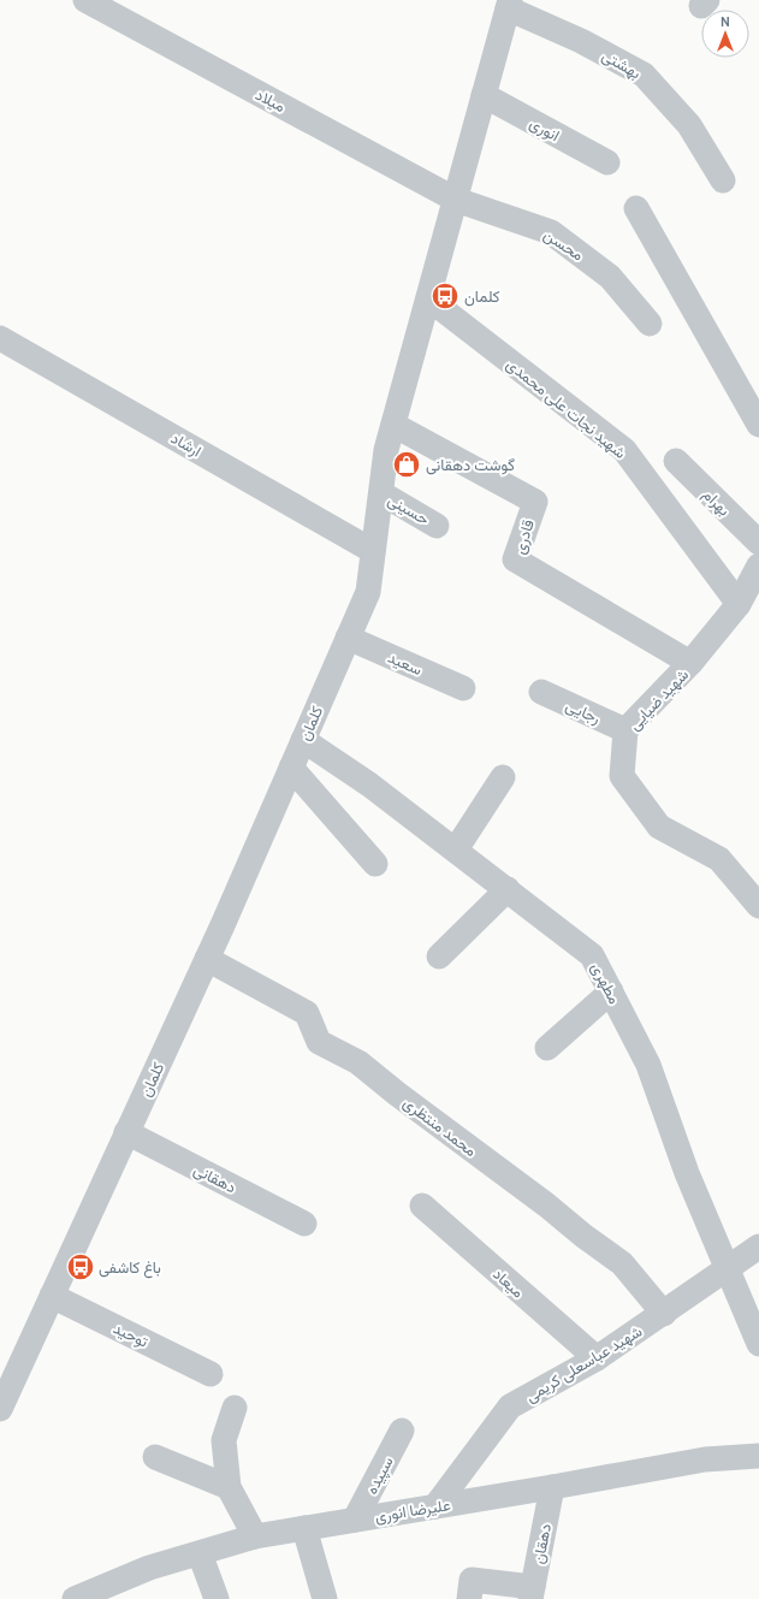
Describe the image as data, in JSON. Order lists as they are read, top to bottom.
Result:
{
  "streets": {
    "street": [
      "بهشتی",
      "میلاد",
      "انوری",
      "محسن",
      "شهید نجات علی محمدی",
      "ارشاد",
      "بهرام",
      "حسینی",
      "قادری",
      "سعید",
      "شهید ضیایی",
      "رجایی",
      "کلمان",
      "مطهری",
      "محمد منتظری",
      "دهقانی",
      "میعاد",
      "توحید",
      "شهید عباسعلی کریمی",
      "سپیده",
      "علیرضا انوری",
      "دهقان"
    ]
  },
  "crossings": [
    ["بهشتی", "کلمان"],
    ["میلاد", "محسن"],
    ["میلاد", "کلمان"],
    ["انوری", "کلمان"],
    ["محسن", "کلمان"],
    ["شهید نجات علی محمدی", "شهید ضیایی"],
    ["شهید نجات علی محمدی", "کلمان"],
    ["ارشاد", "کلمان"],
    ["حسینی", "کلمان"],
    ["قادری", "شهید ضیایی"],
    ["قادری", "کلمان"],
    ["سعید", "کلمان"],
    ["شهید ضیایی", "رجایی"],
    ["کلمان", "مطهری"],
    ["کلمان", "محمد منتظری"],
    ["کلمان", "دهقانی"],
    ["کلمان", "توحید"],
    ["مطهری", "شهید عباسعلی کریمی"],
    ["محمد منتظری", "شهید عباسعلی کریمی"],
    ["میعاد", "شهید عباسعلی کریمی"],
    ["شهید عباسعلی کریمی", "علیرضا انوری"],
    ["سپیده", "علیرضا انوری"],
    ["علیرضا انوری", "دهقان"]
  ],
  "places": {
    "bus stop": ["کلمان", "باغ کاشفی"],
    "shop": ["گوشت دهقانی"]
  },
  "north": "top"
}
